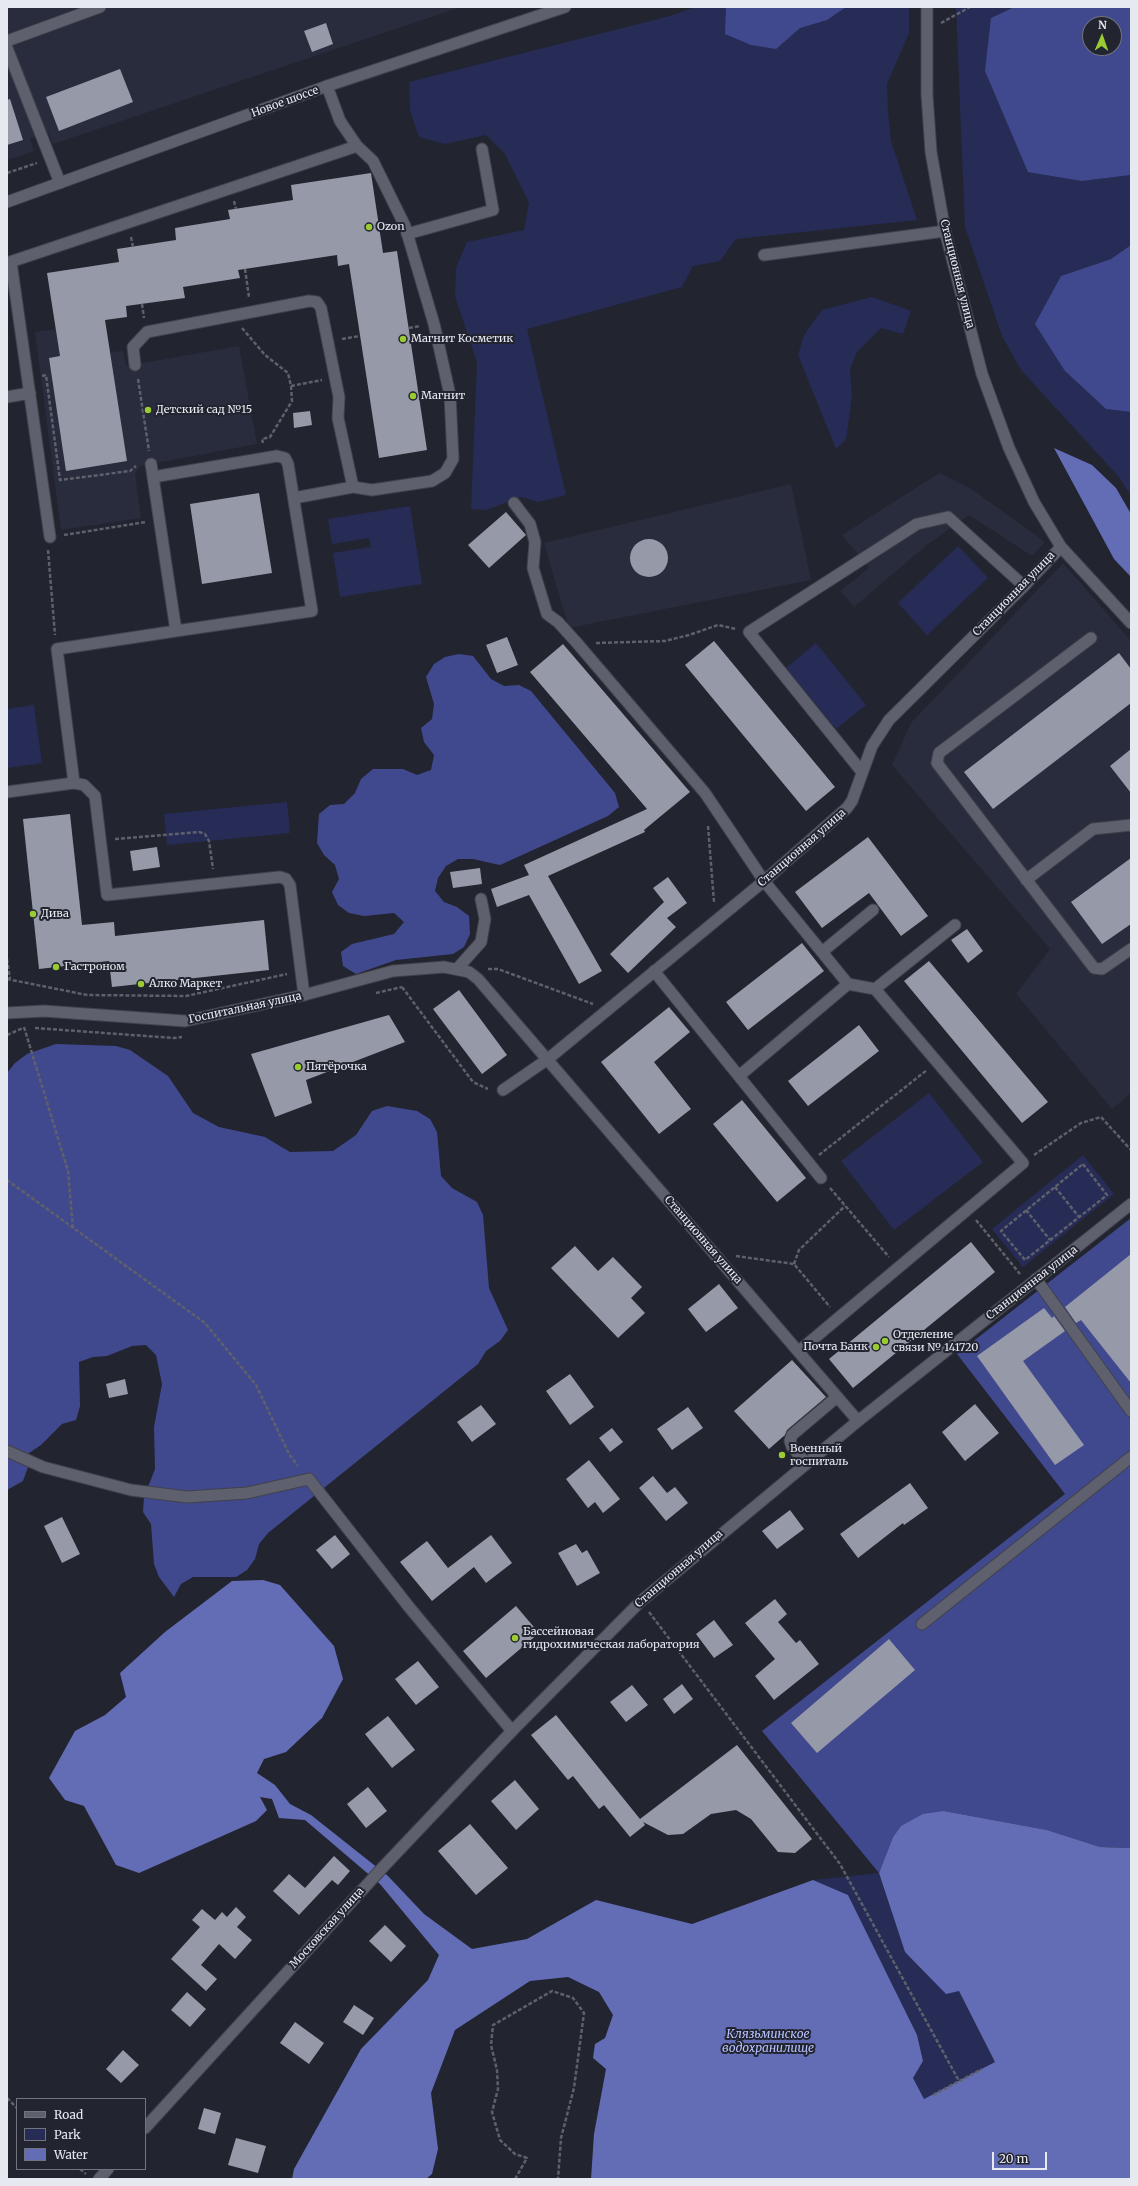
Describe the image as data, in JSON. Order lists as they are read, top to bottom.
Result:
{
  "streets": {
    "street": [
      "Новое шоссе",
      "Станционная улица",
      "Госпитальная улица",
      "Московская улица"
    ]
  },
  "crossings": [
    ["Станционная улица", "Госпитальная улица"],
    ["Станционная улица", "Московская улица"]
  ],
  "water": ["Клязьминское водохранилище"],
  "places": [
    "Ozon",
    "Магнит Косметик",
    "Магнит",
    "Детский сад №15",
    "Дива",
    "Гастроном",
    "Алко Маркет",
    "Пятёрочка",
    "Отделение связи № 141720",
    "Почта Банк",
    "Военный госпиталь",
    "Бассейновая гидрохимическая лаборатория"
  ],
  "legend": ["Road", "Park", "Water"],
  "scale_bar": "20 m",
  "north": "top"
}
